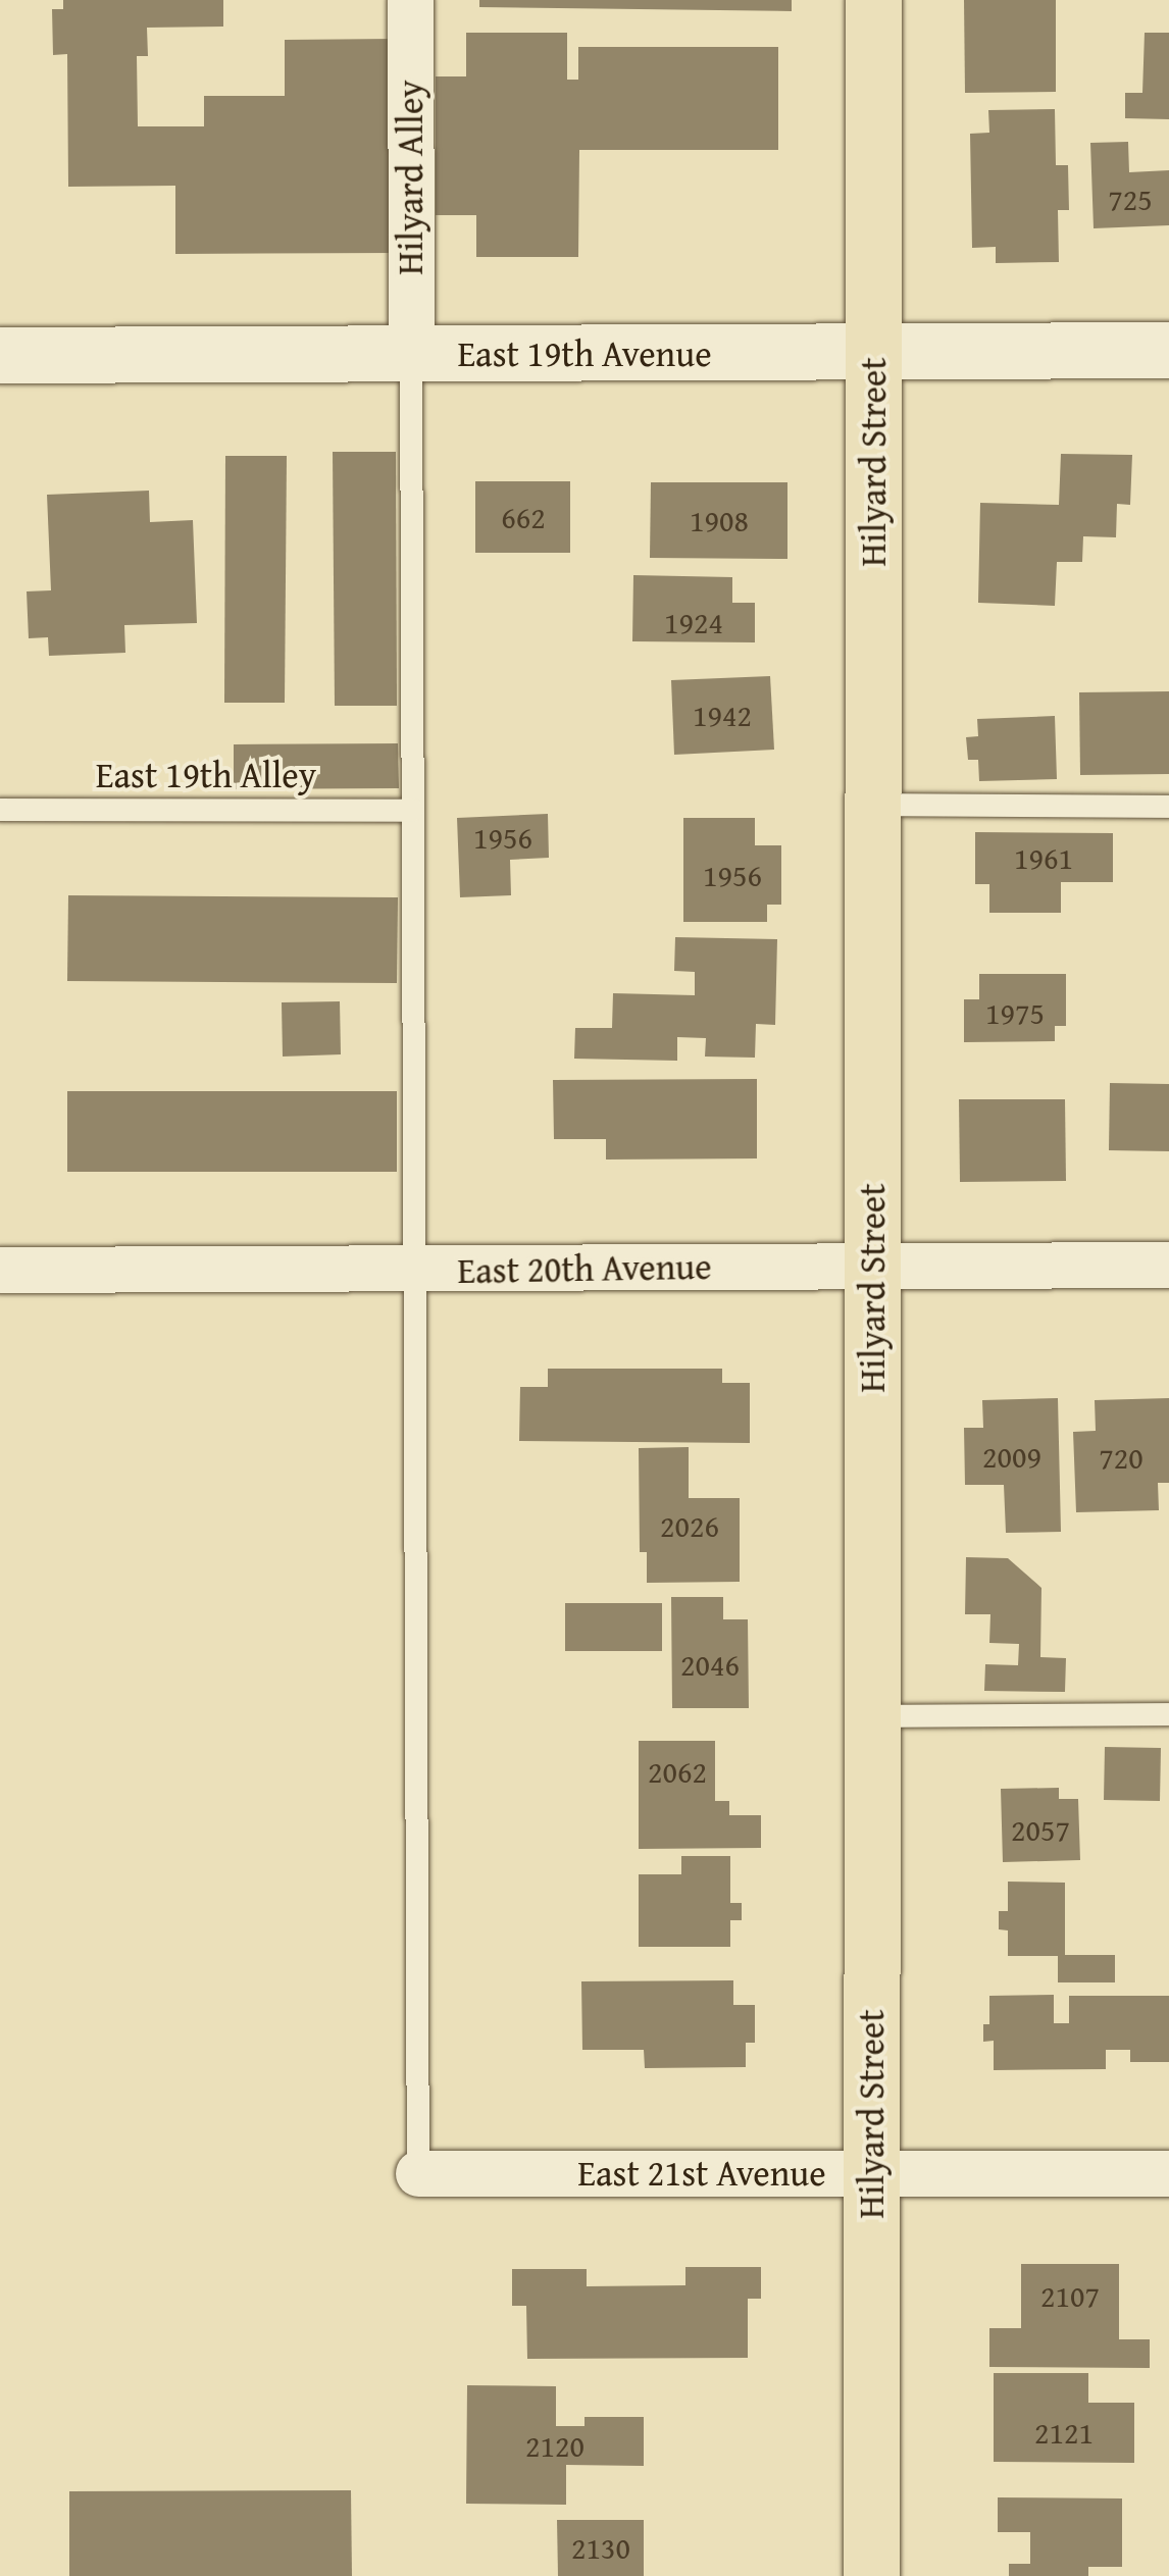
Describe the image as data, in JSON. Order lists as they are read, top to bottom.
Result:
{
  "streets": {
    "main road": ["Hilyard Street"],
    "street": [
      "Hilyard Alley",
      "East 19th Avenue",
      "East 20th Avenue",
      "East 21st Avenue"
    ],
    "lane": ["East 19th Alley"]
  },
  "crossings": [
    ["Hilyard Alley", "East 19th Avenue"],
    ["East 19th Avenue", "Hilyard Street"],
    ["Hilyard Street", "East 20th Avenue"],
    ["Hilyard Street", "East 21st Avenue"]
  ],
  "house_numbers": [
    "725",
    "662",
    "1908",
    "1924",
    "1942",
    "1956",
    "1961",
    "1956",
    "1975",
    "2009",
    "720",
    "2026",
    "2046",
    "2062",
    "2057",
    "2107",
    "2121",
    "2120",
    "2130"
  ]
}
